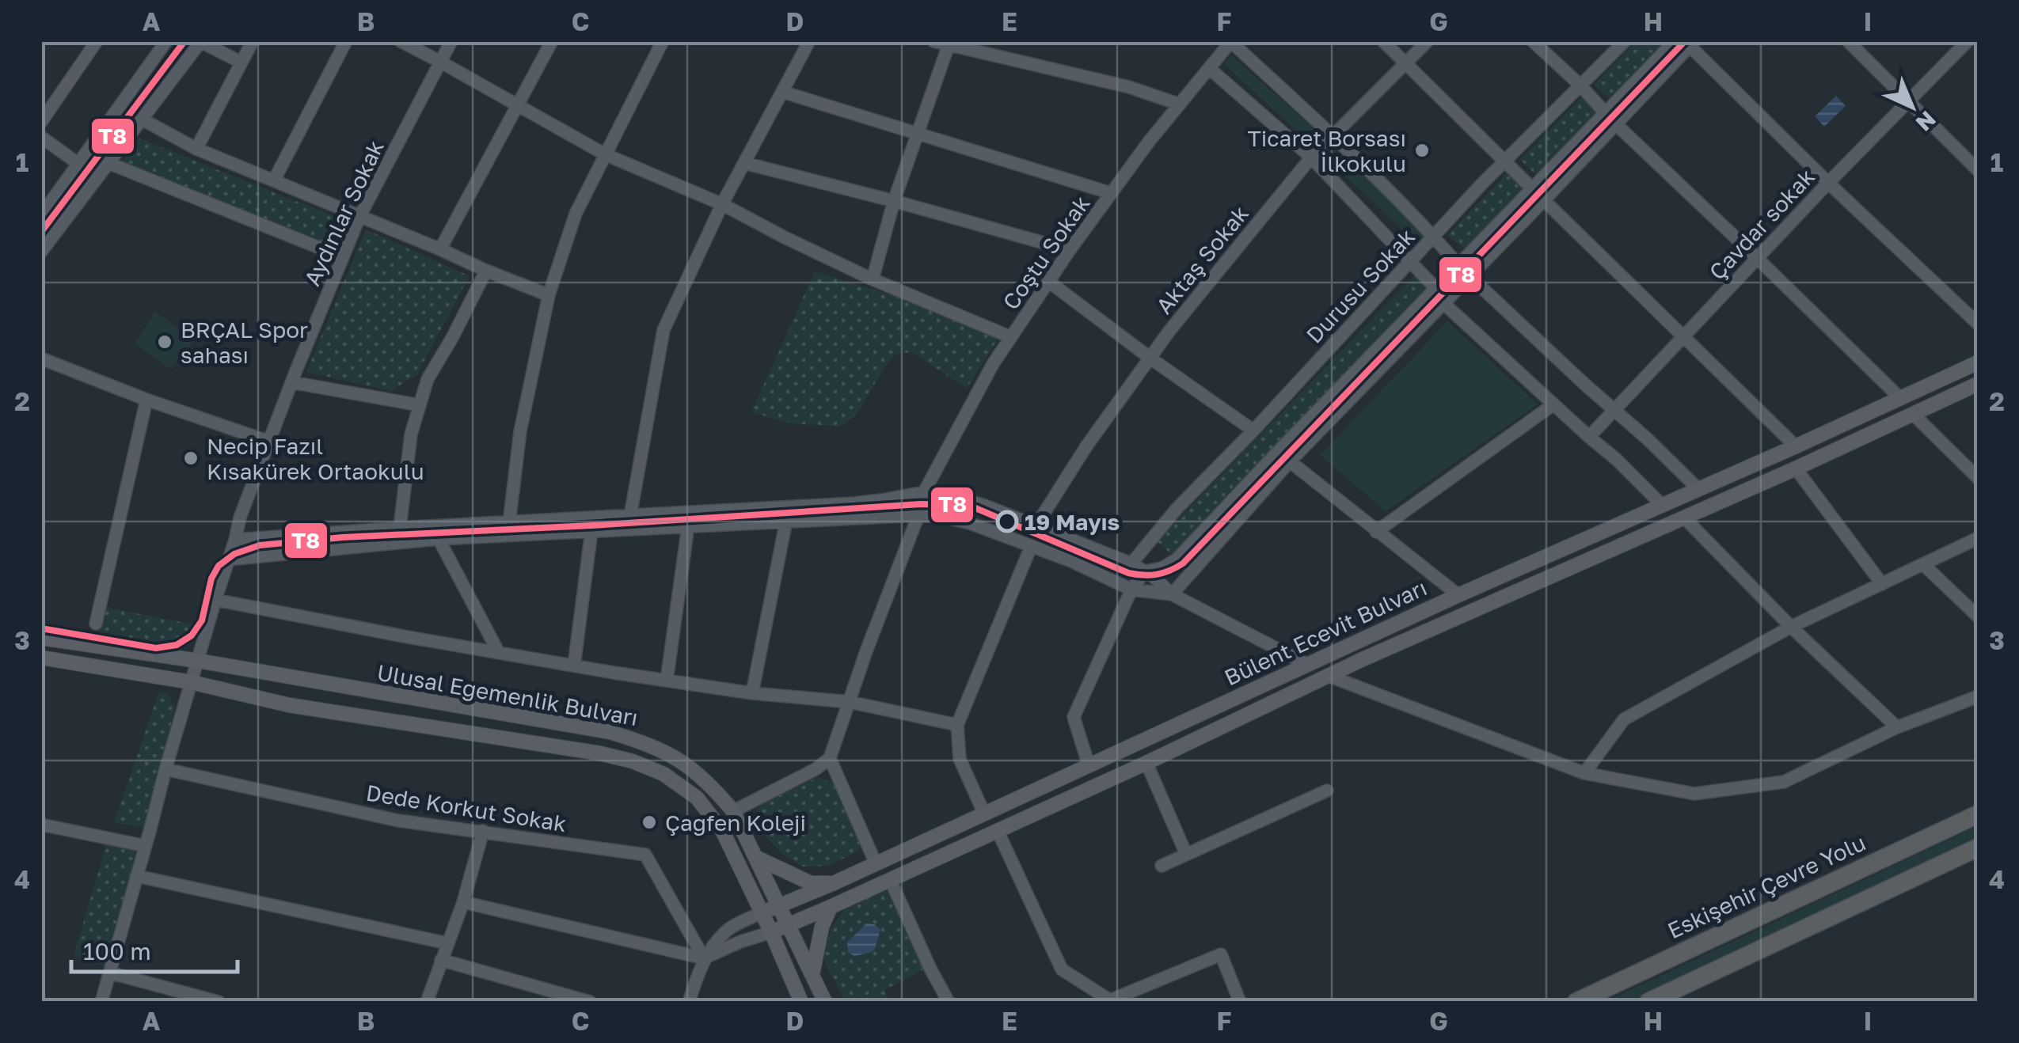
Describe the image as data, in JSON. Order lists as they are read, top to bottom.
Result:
{
  "streets": {
    "highway": ["Eskişehir Çevre Yolu"],
    "main road": ["Bülent Ecevit Bulvarı", "Ulusal Egemenlik Bulvarı"],
    "street": [
      "Aydınlar Sokak",
      "Çavdar sokak",
      "Coştu Sokak",
      "Aktaş Sokak",
      "Durusu Sokak",
      "Dede Korkut Sokak"
    ]
  },
  "crossings": [
    ["Aydınlar Sokak", "Ulusal Egemenlik Bulvarı"],
    ["Aydınlar Sokak", "Dede Korkut Sokak"],
    ["Bülent Ecevit Bulvarı", "Ulusal Egemenlik Bulvarı"],
    ["Bülent Ecevit Bulvarı", "Dede Korkut Sokak"]
  ],
  "places": [
    "Ticaret Borsası İlkokulu",
    "BRÇAL Spor sahası",
    "Necip Fazıl Kısakürek Ortaokulu",
    "19 Mayıs",
    "Çağfen Koleji"
  ],
  "lines": ["transit line T8"],
  "scale_bar": "100 m",
  "north": "bottom right",
  "grid": {
    "columns": [
      "A",
      "B",
      "C",
      "D",
      "E",
      "F",
      "G",
      "H",
      "I"
    ],
    "rows": [
      "1",
      "2",
      "3",
      "4"
    ]
  }
}
